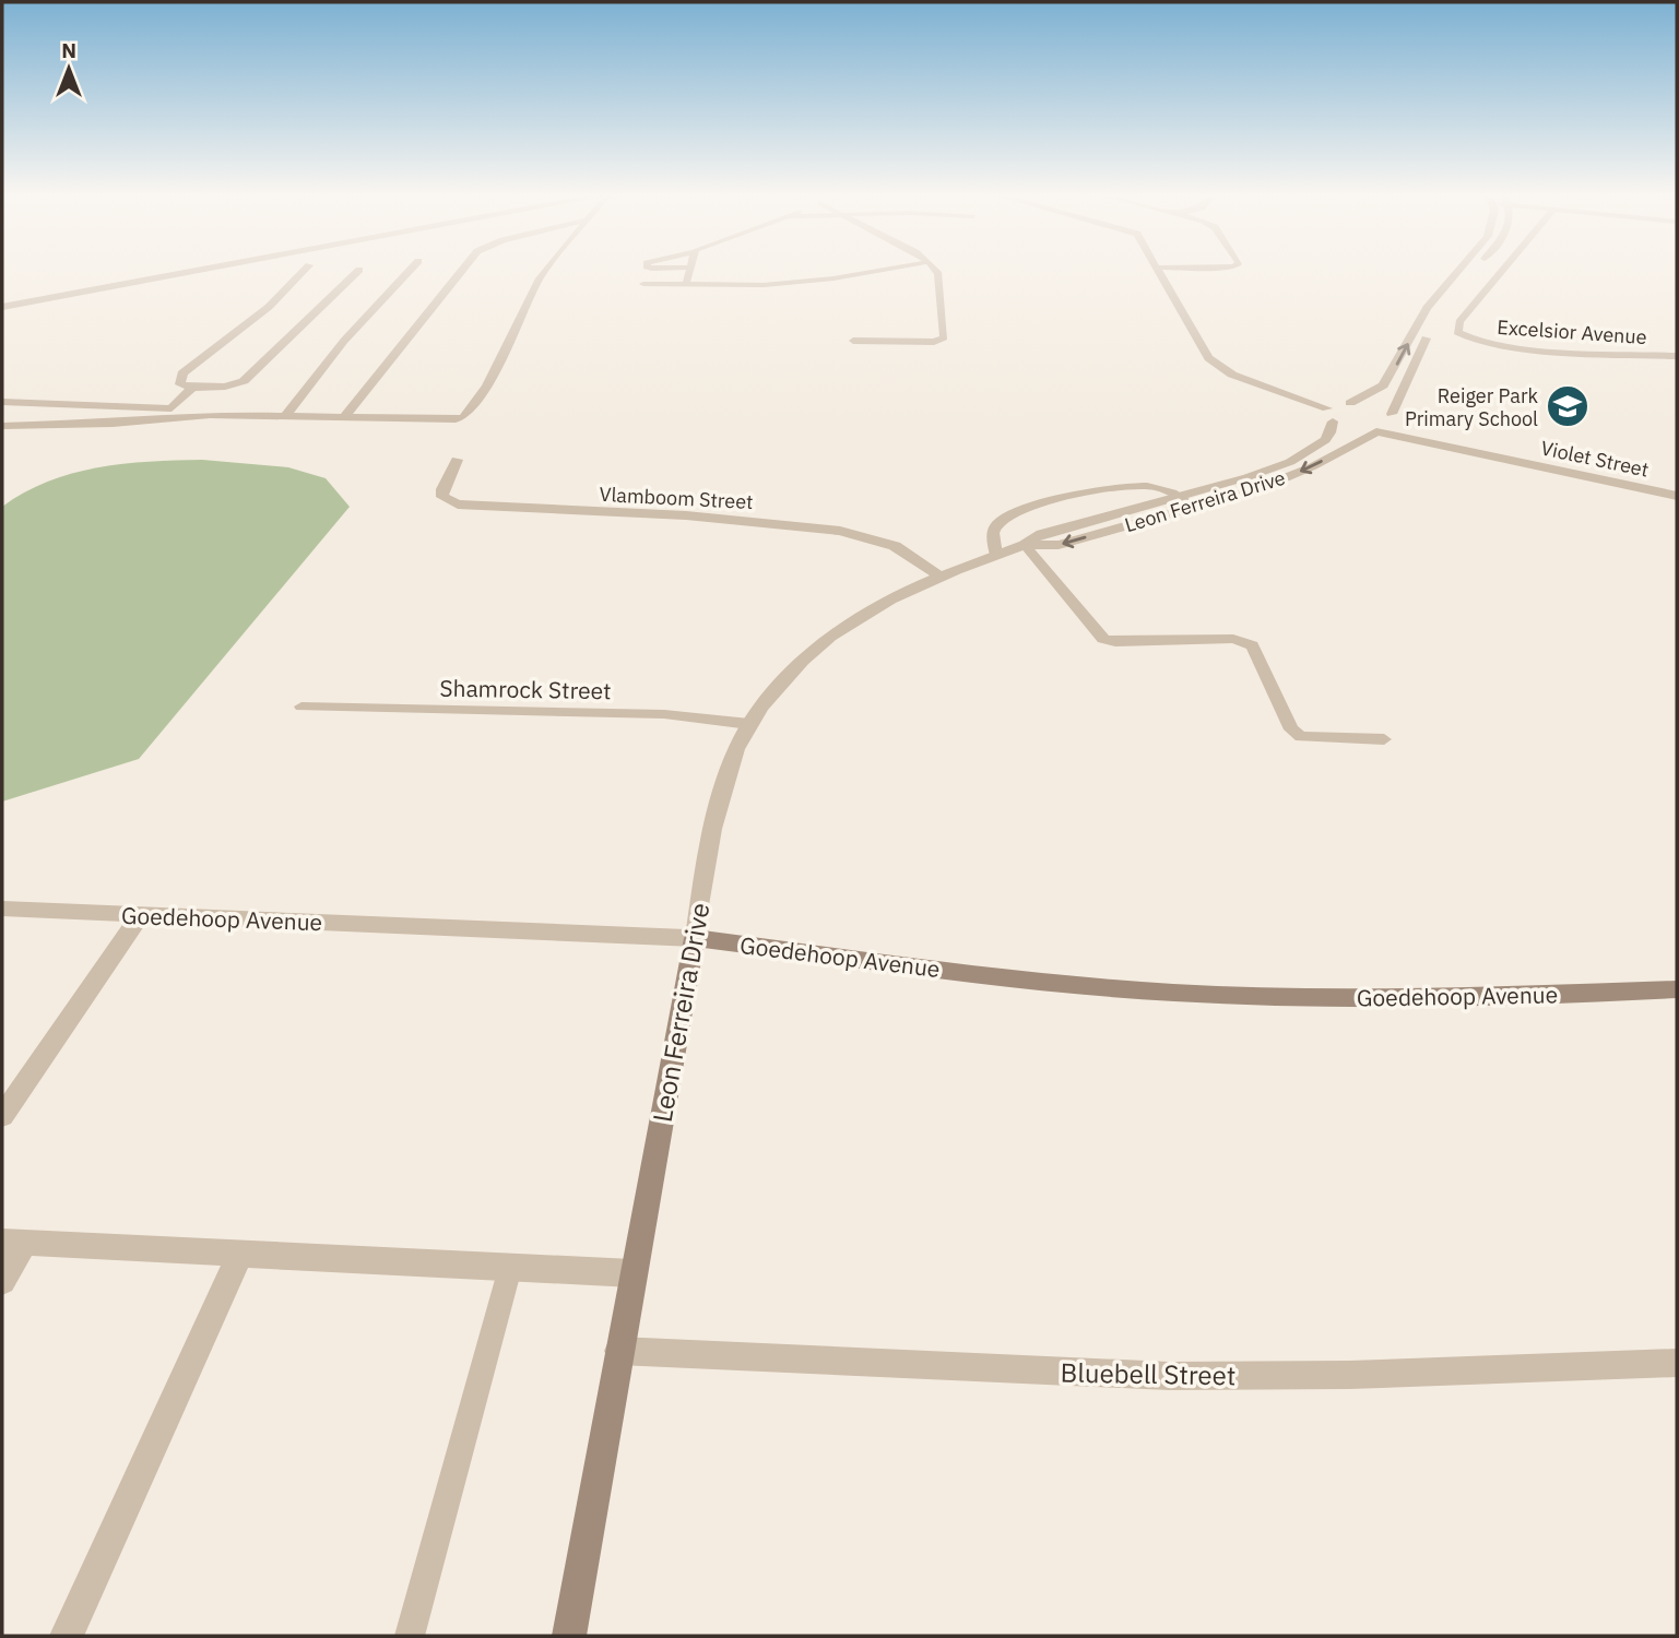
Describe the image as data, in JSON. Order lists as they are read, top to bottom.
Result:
{
  "streets": {
    "street": [
      "Excelsior Avenue",
      "Violet Street",
      "Vlamboom Street",
      "Leon Ferreira Drive",
      "Goedehoop Avenue",
      "Bluebell Street"
    ],
    "lane": ["Shamrock Street"]
  },
  "crossings": [
    ["Vlamboom Street", "Leon Ferreira Drive"],
    ["Leon Ferreira Drive", "Shamrock Street"],
    ["Leon Ferreira Drive", "Goedehoop Avenue"],
    ["Leon Ferreira Drive", "Bluebell Street"]
  ],
  "places": {
    "school or university": ["Reiger Park Primary School"]
  },
  "north": "top"
}
